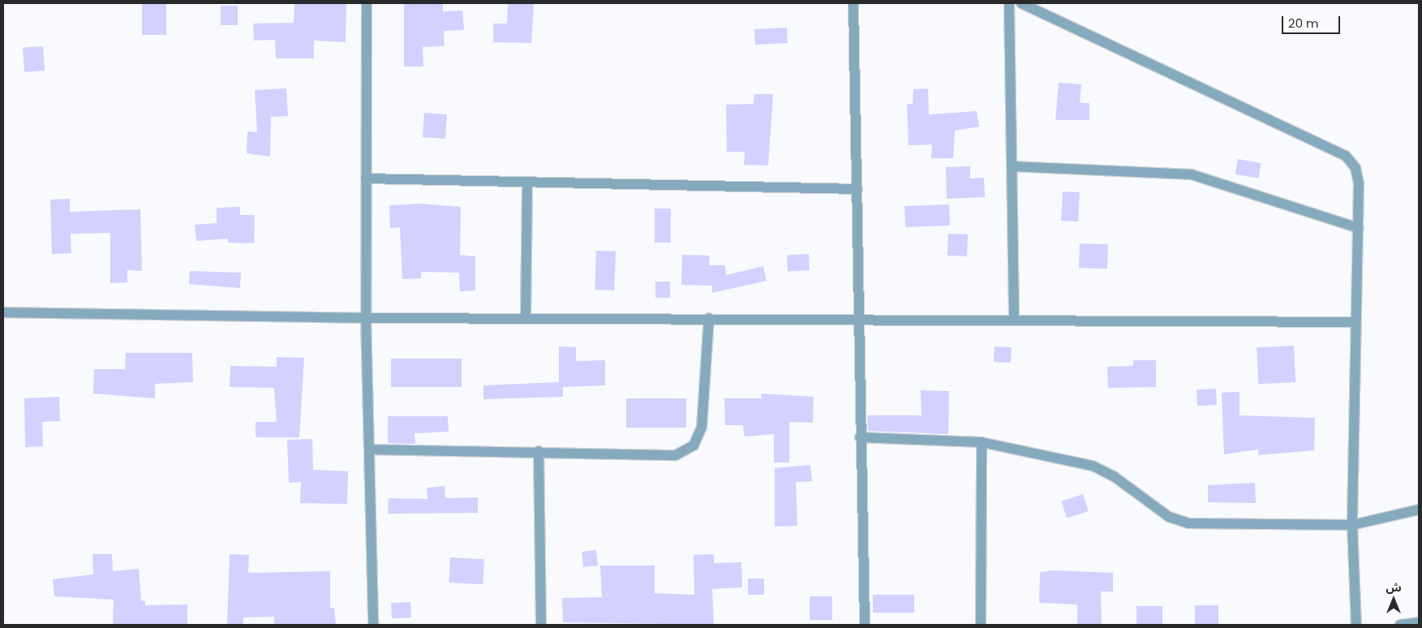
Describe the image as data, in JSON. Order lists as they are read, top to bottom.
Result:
{
  "scale_bar": "20 m",
  "north": "top"
}
